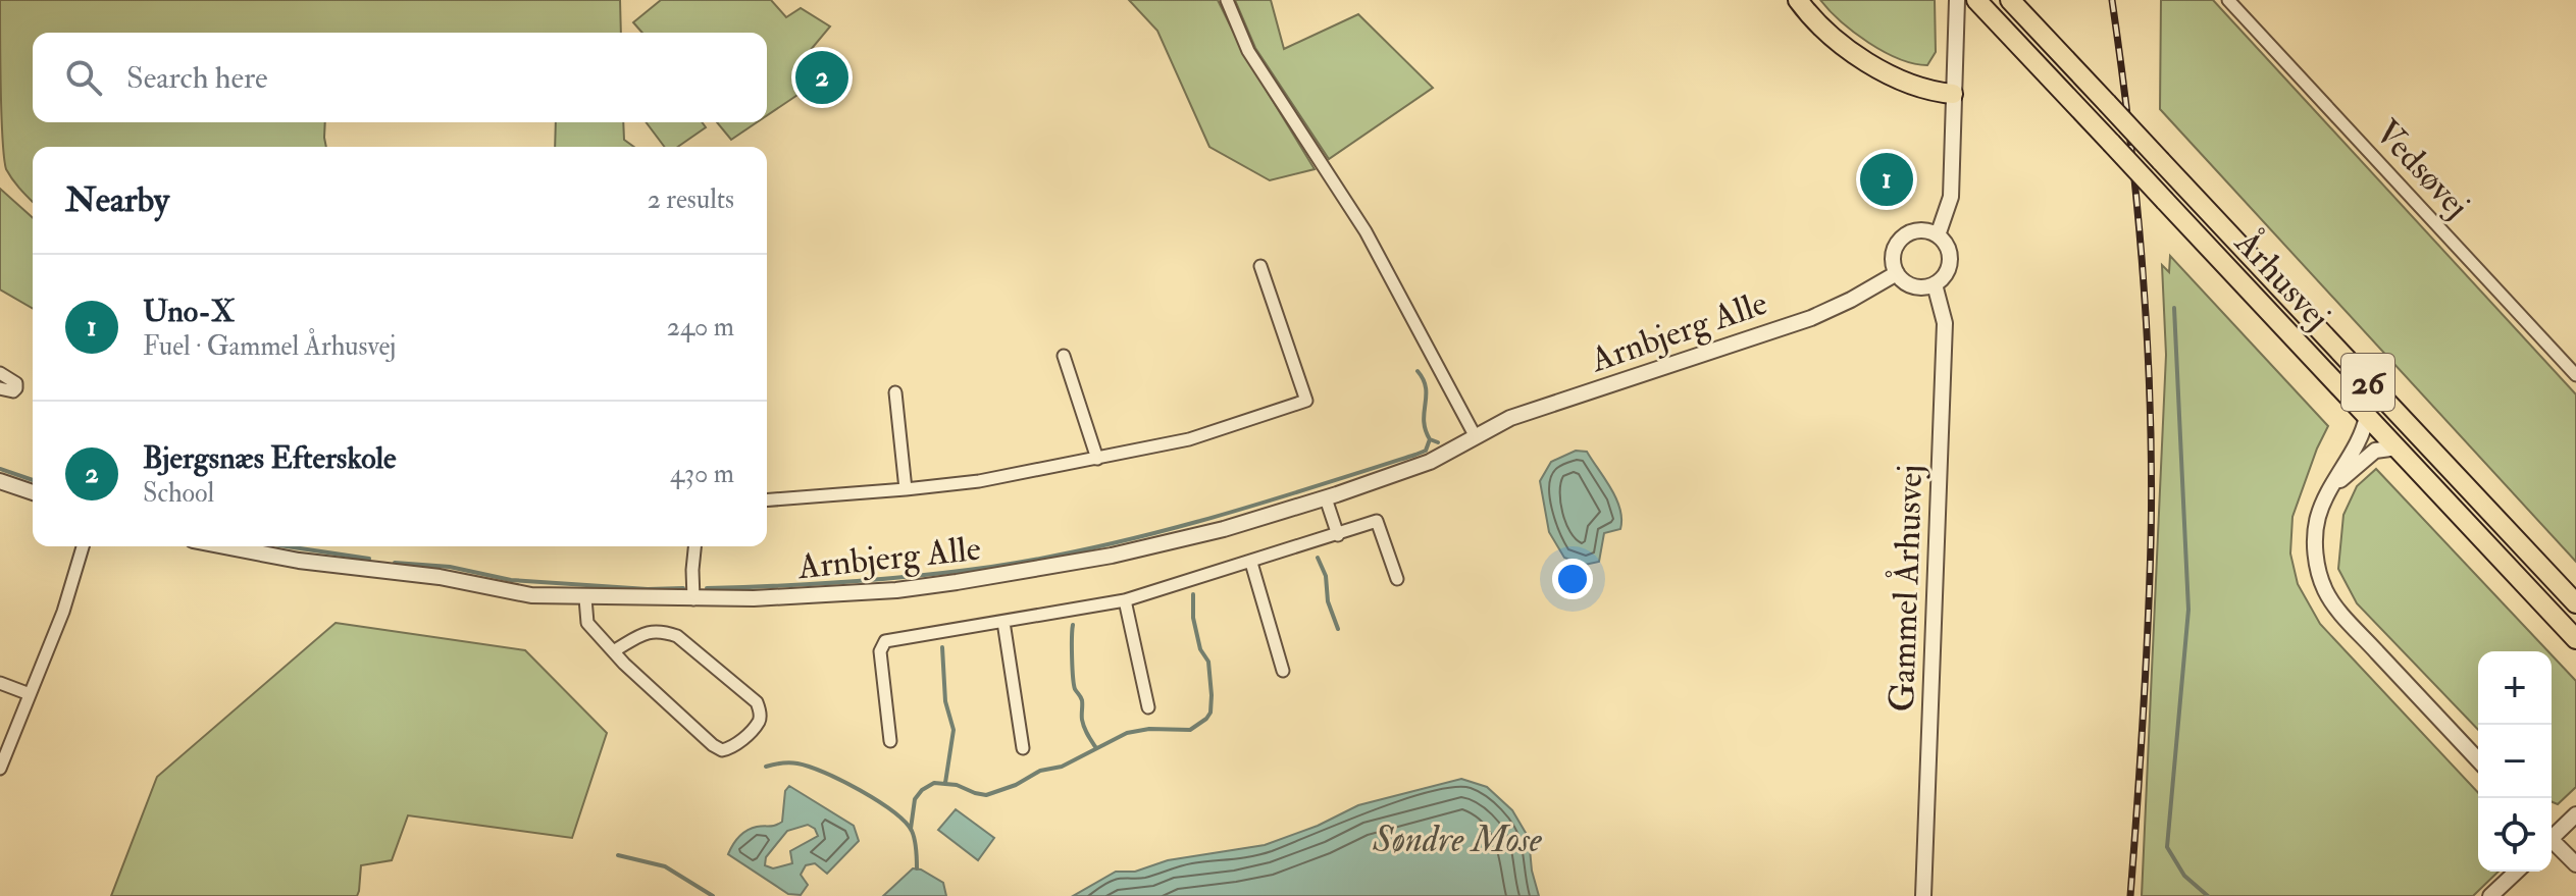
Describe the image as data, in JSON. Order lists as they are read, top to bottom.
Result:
{
  "streets": {
    "main road": ["Århusvej", "26"],
    "street": ["Vedsøvej", "Arnbjerg Alle", "Gammel Århusvej"]
  },
  "crossings": [
    ["Arnbjerg Alle", "Gammel Århusvej"]
  ],
  "water": ["Søndre Mose"],
  "page": {
    "search": "Search here",
    "pins": ["2", "1"],
    "heading": ["Nearby", "2 results"],
    "list": [
      {
        "mark": "1",
        "name": "Uno-X",
        "note": "Fuel · Gammel Århusvej",
        "value": "240 m"
      },
      {
        "mark": "2",
        "name": "Bjergsnæs Efterskole",
        "note": "School",
        "value": "430 m"
      }
    ],
    "map_buttons": ["+", "−"]
  }
}
